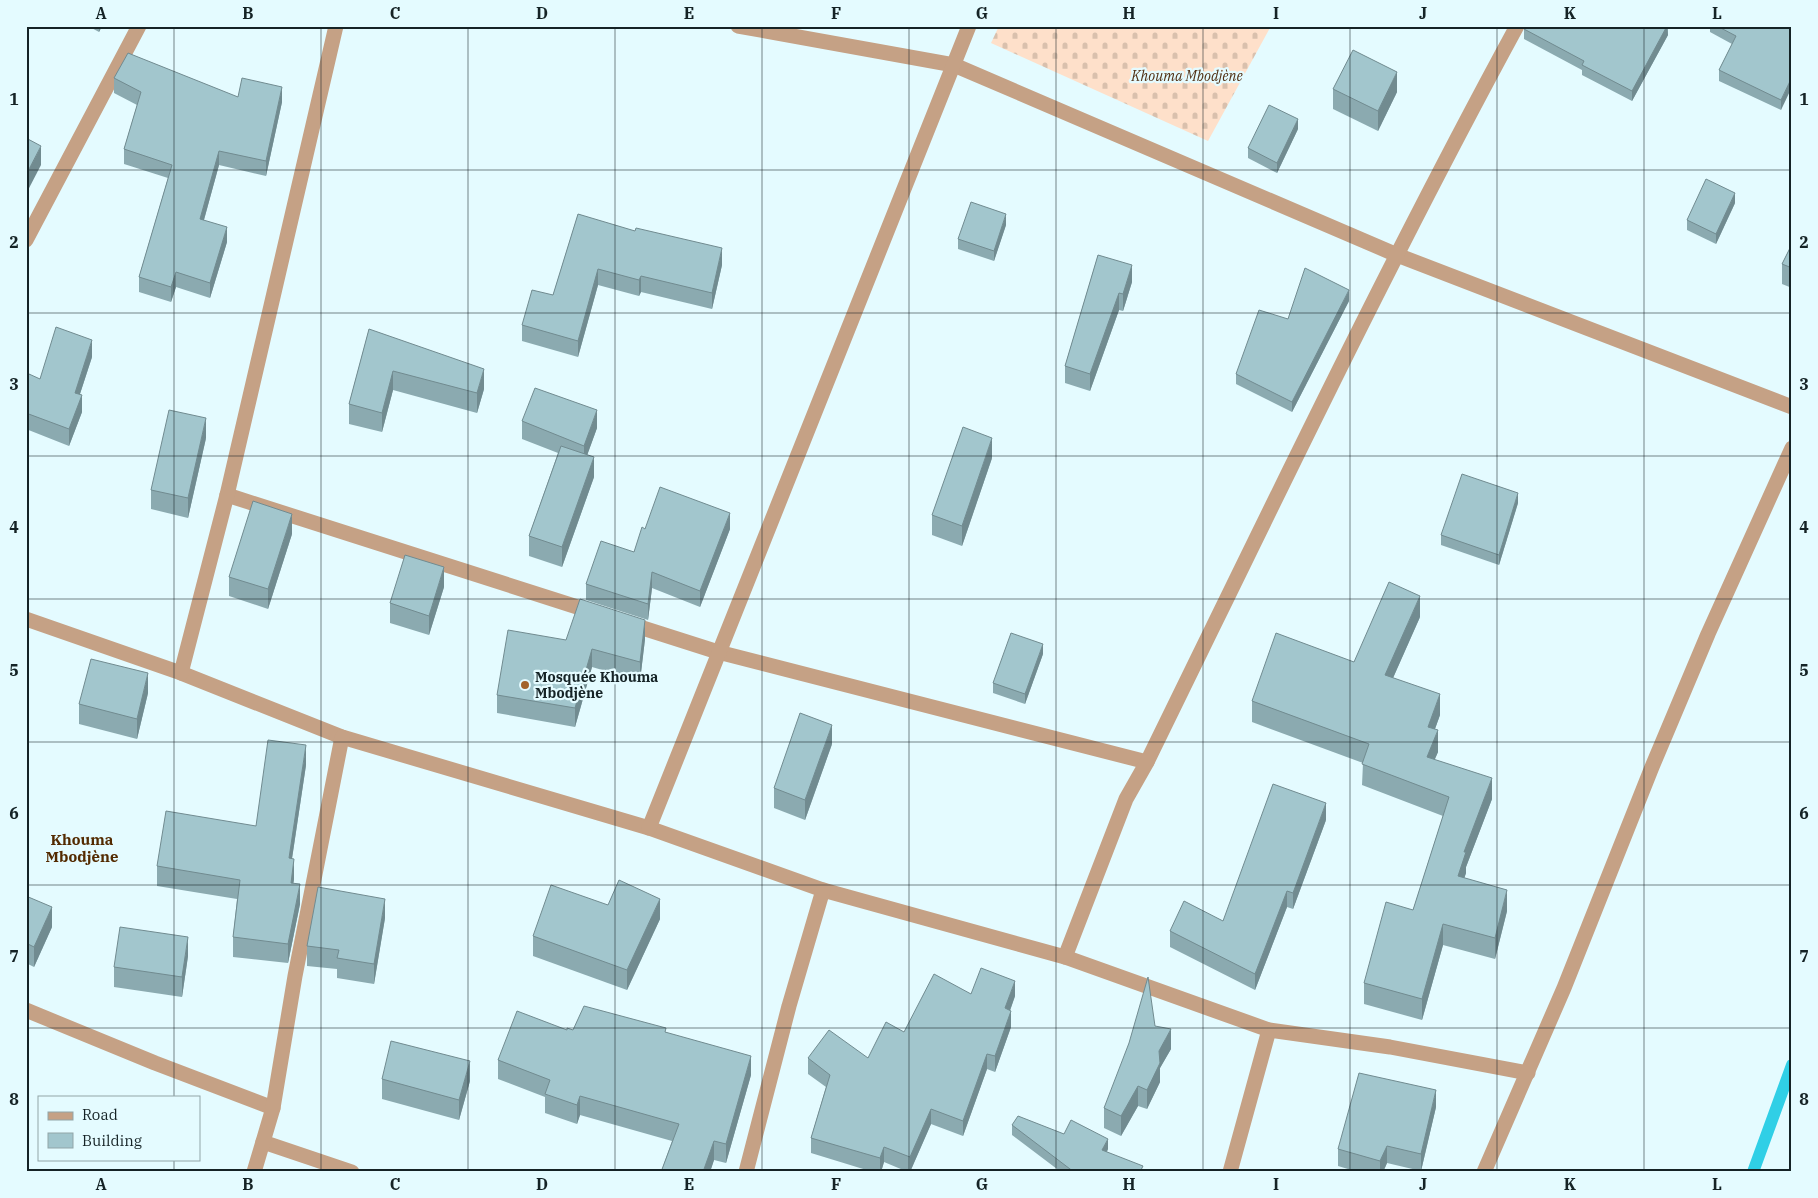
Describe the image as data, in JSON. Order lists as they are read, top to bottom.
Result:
{
  "districts": ["Khouma Mbodjène"],
  "parks": ["Khouma Mbodjène"],
  "places": ["Mosquée Khouma Mbodjène"],
  "legend": ["Road", "Building"],
  "grid": {
    "columns": [
      "A",
      "B",
      "C",
      "D",
      "E",
      "F",
      "G",
      "H",
      "I",
      "J",
      "K",
      "L"
    ],
    "rows": [
      "1",
      "2",
      "3",
      "4",
      "5",
      "6",
      "7",
      "8"
    ]
  }
}
